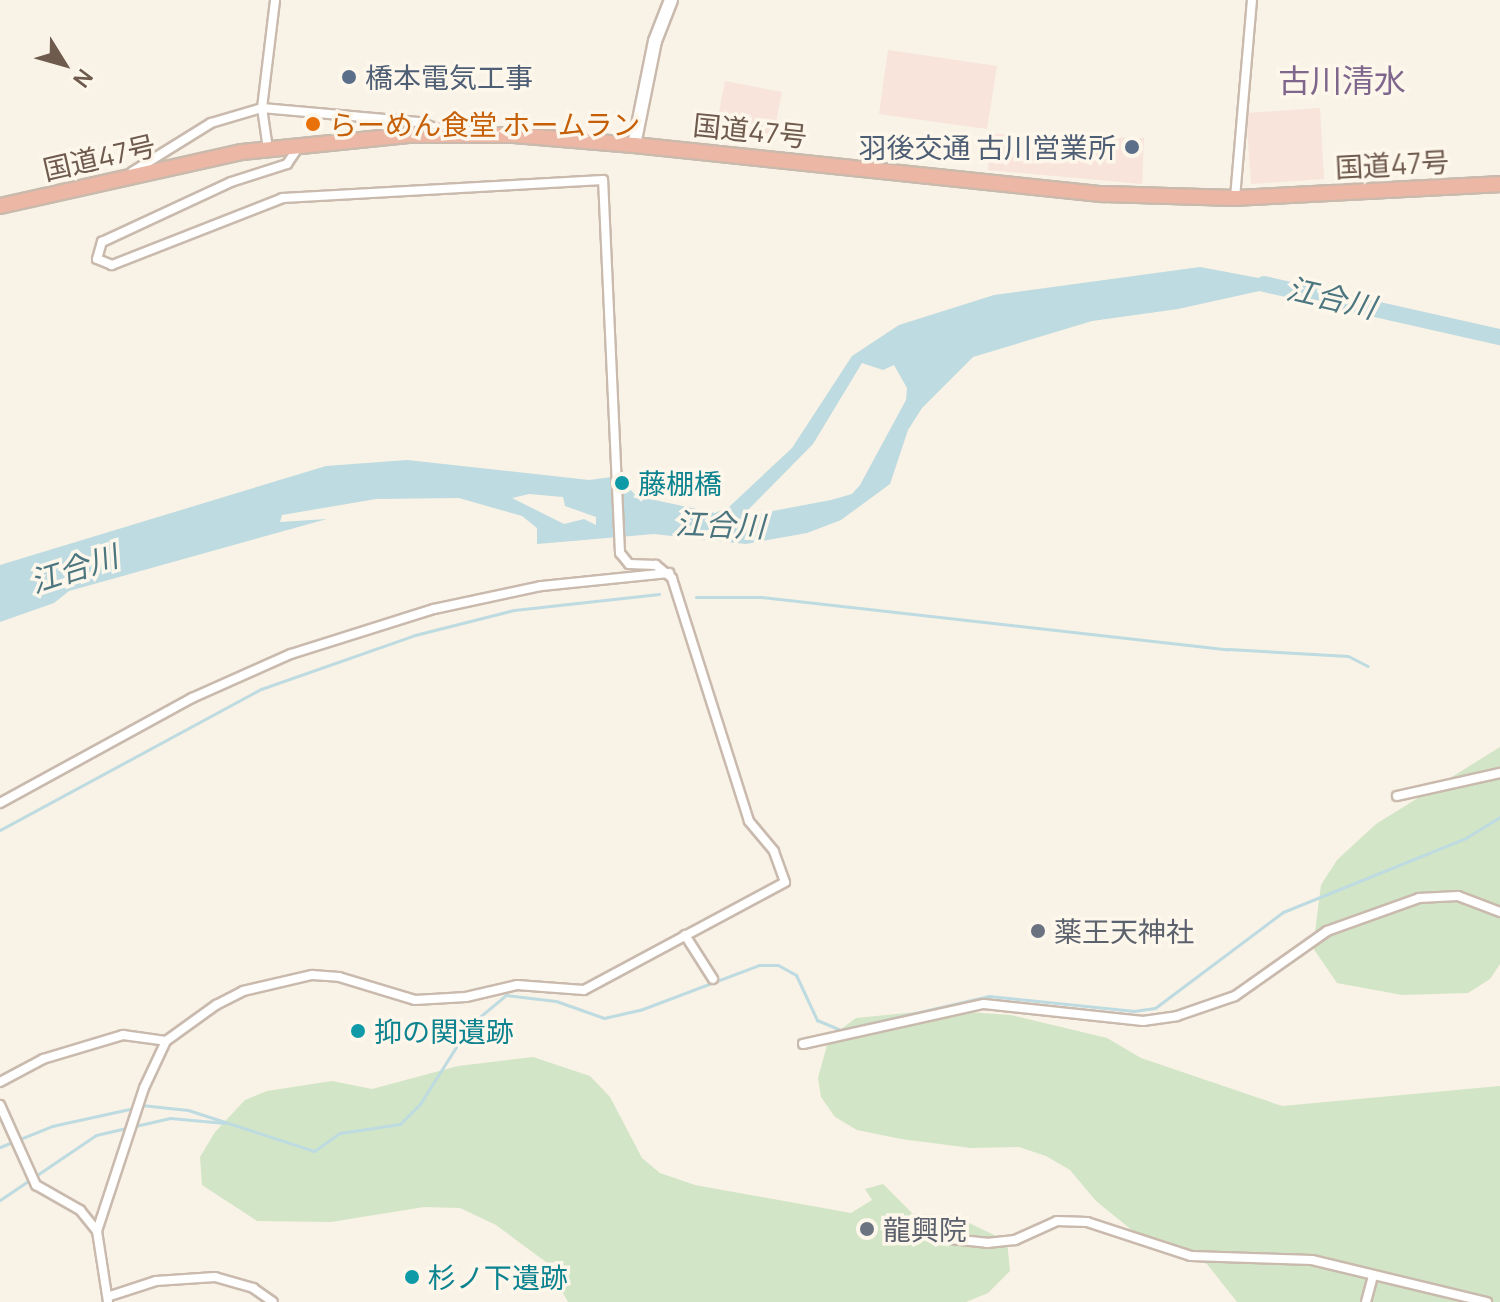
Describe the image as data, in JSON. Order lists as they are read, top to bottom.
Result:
{
  "streets": {
    "highway": ["国道47号"]
  },
  "districts": ["古川清水"],
  "water": ["江合川"],
  "places": [
    "橋本電気工事",
    "らーめん食堂 ホームラン",
    "羽後交通 古川営業所",
    "藤棚橋",
    "薬王天神社",
    "抑の関遺跡",
    "龍興院",
    "杉ノ下遺跡"
  ],
  "north": "bottom right"
}
